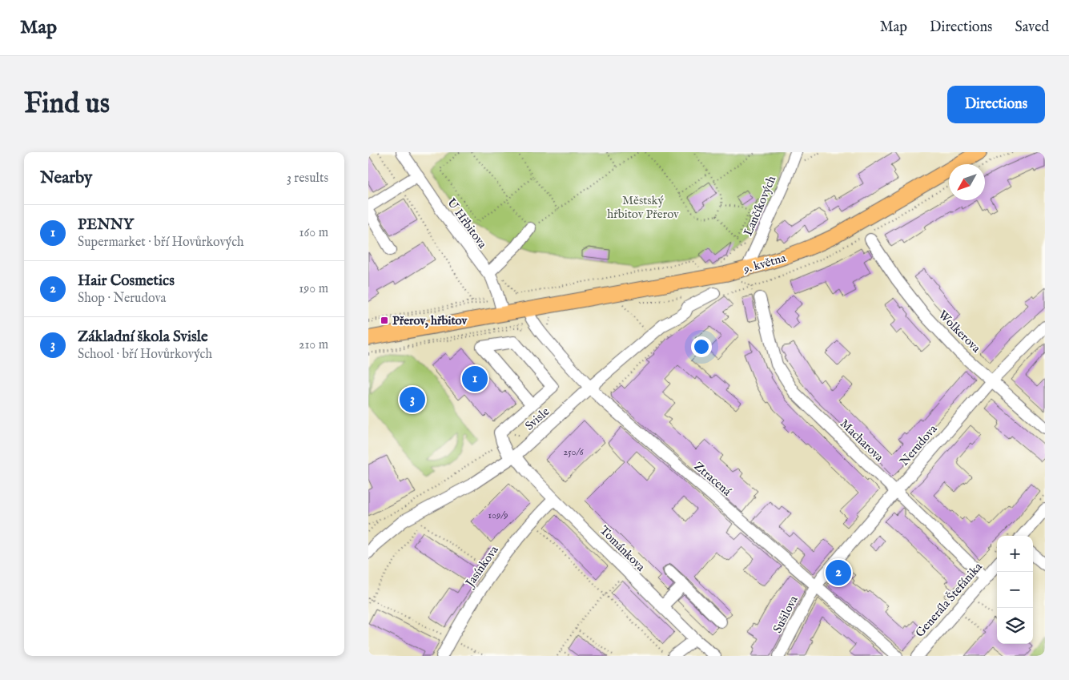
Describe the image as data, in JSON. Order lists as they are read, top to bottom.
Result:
{
  "streets": {
    "main road": ["9. května"],
    "street": [
      "Lančíkových",
      "U Hřbitova",
      "Wolkerova",
      "Svisle",
      "Macharova",
      "Nerudova",
      "Ztracená",
      "Tománkova",
      "Jasínkova",
      "Generála Štefánika",
      "Sušilova"
    ]
  },
  "crossings": [
    ["Lančíkových", "9. května"],
    ["U Hřbitova", "9. května"],
    ["9. května", "Ztracená"],
    ["Wolkerova", "Nerudova"],
    ["Svisle", "Ztracená"],
    ["Svisle", "Tománkova"],
    ["Macharova", "Nerudova"],
    ["Macharova", "Generála Štefánika"],
    ["Nerudova", "Ztracená"],
    ["Nerudova", "Sušilova"],
    ["Ztracená", "Sušilova"],
    ["Tománkova", "Jasínkova"]
  ],
  "parks": ["Městský hřbitov Přerov"],
  "places": {
    "transit": ["Přerov, hřbitov"]
  },
  "house_numbers": ["250/6", "109/9"],
  "north": "bottom left",
  "page": {
    "header": "Map",
    "nav": ["Map", "Directions", "Saved"],
    "buttons": "Directions",
    "title": "Find us",
    "heading": ["Nearby", "3 results"],
    "list": [
      {
        "mark": "1",
        "name": "PENNY",
        "note": "Supermarket · bří Hovůrkových",
        "value": "160 m"
      },
      {
        "mark": "2",
        "name": "Hair Cosmetics",
        "note": "Shop · Nerudova",
        "value": "190 m"
      },
      {
        "mark": "3",
        "name": "Základní škola Svisle",
        "note": "School · bří Hovůrkových",
        "value": "210 m"
      }
    ],
    "pins": ["1", "3", "2"],
    "map_buttons": ["+", "−"]
  }
}
